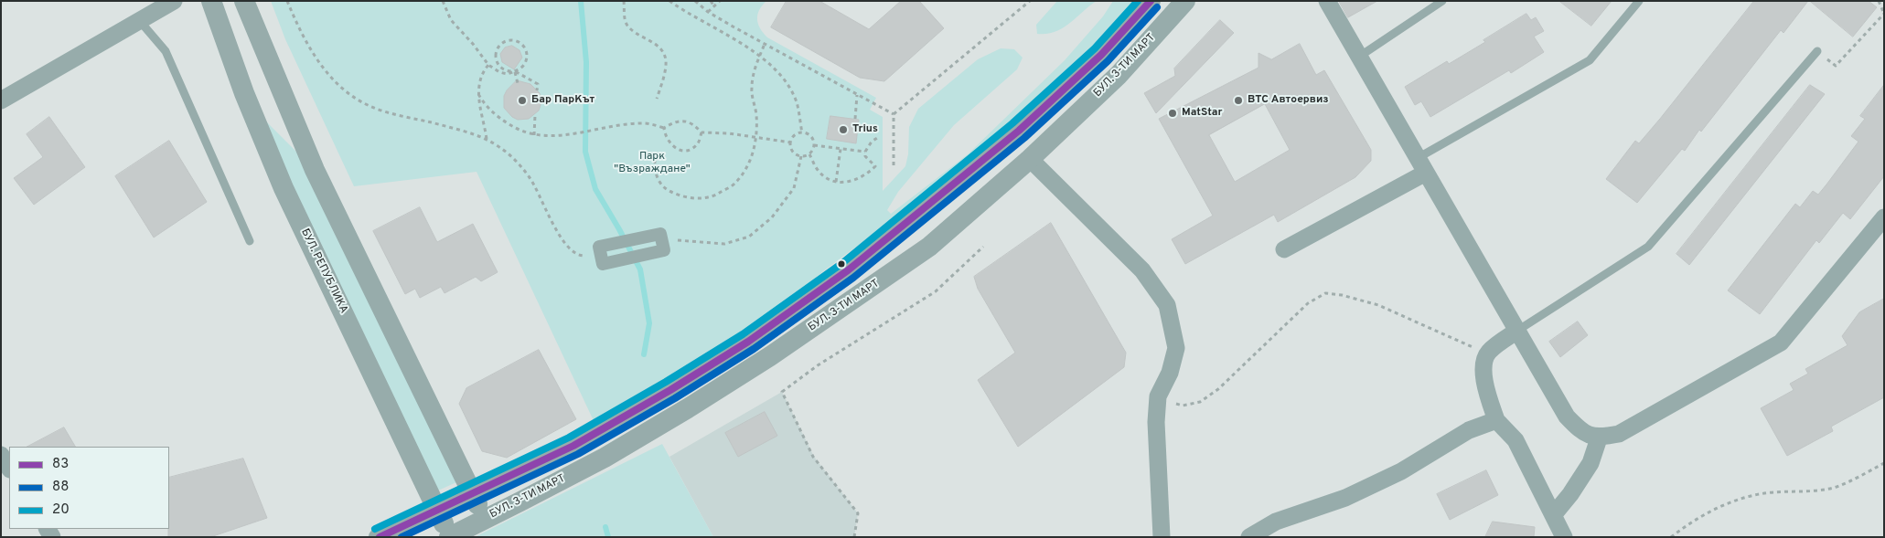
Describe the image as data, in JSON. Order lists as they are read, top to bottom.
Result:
{
  "streets": {
    "street": ["БУЛ. 3-ТИ МАРТ", "БУЛ. РЕПУБЛИКА"]
  },
  "crossings": [
    ["БУЛ. 3-ТИ МАРТ", "БУЛ. РЕПУБЛИКА"]
  ],
  "parks": ["Парк \"Възраждане\""],
  "places": [
    "Бар ПарКът",
    "ВТС Автоервиз",
    "MatStar",
    "Trius"
  ],
  "lines": ["transit line 83", "transit line 20", "transit line 88"],
  "legend": ["83", "88", "20"]
}
